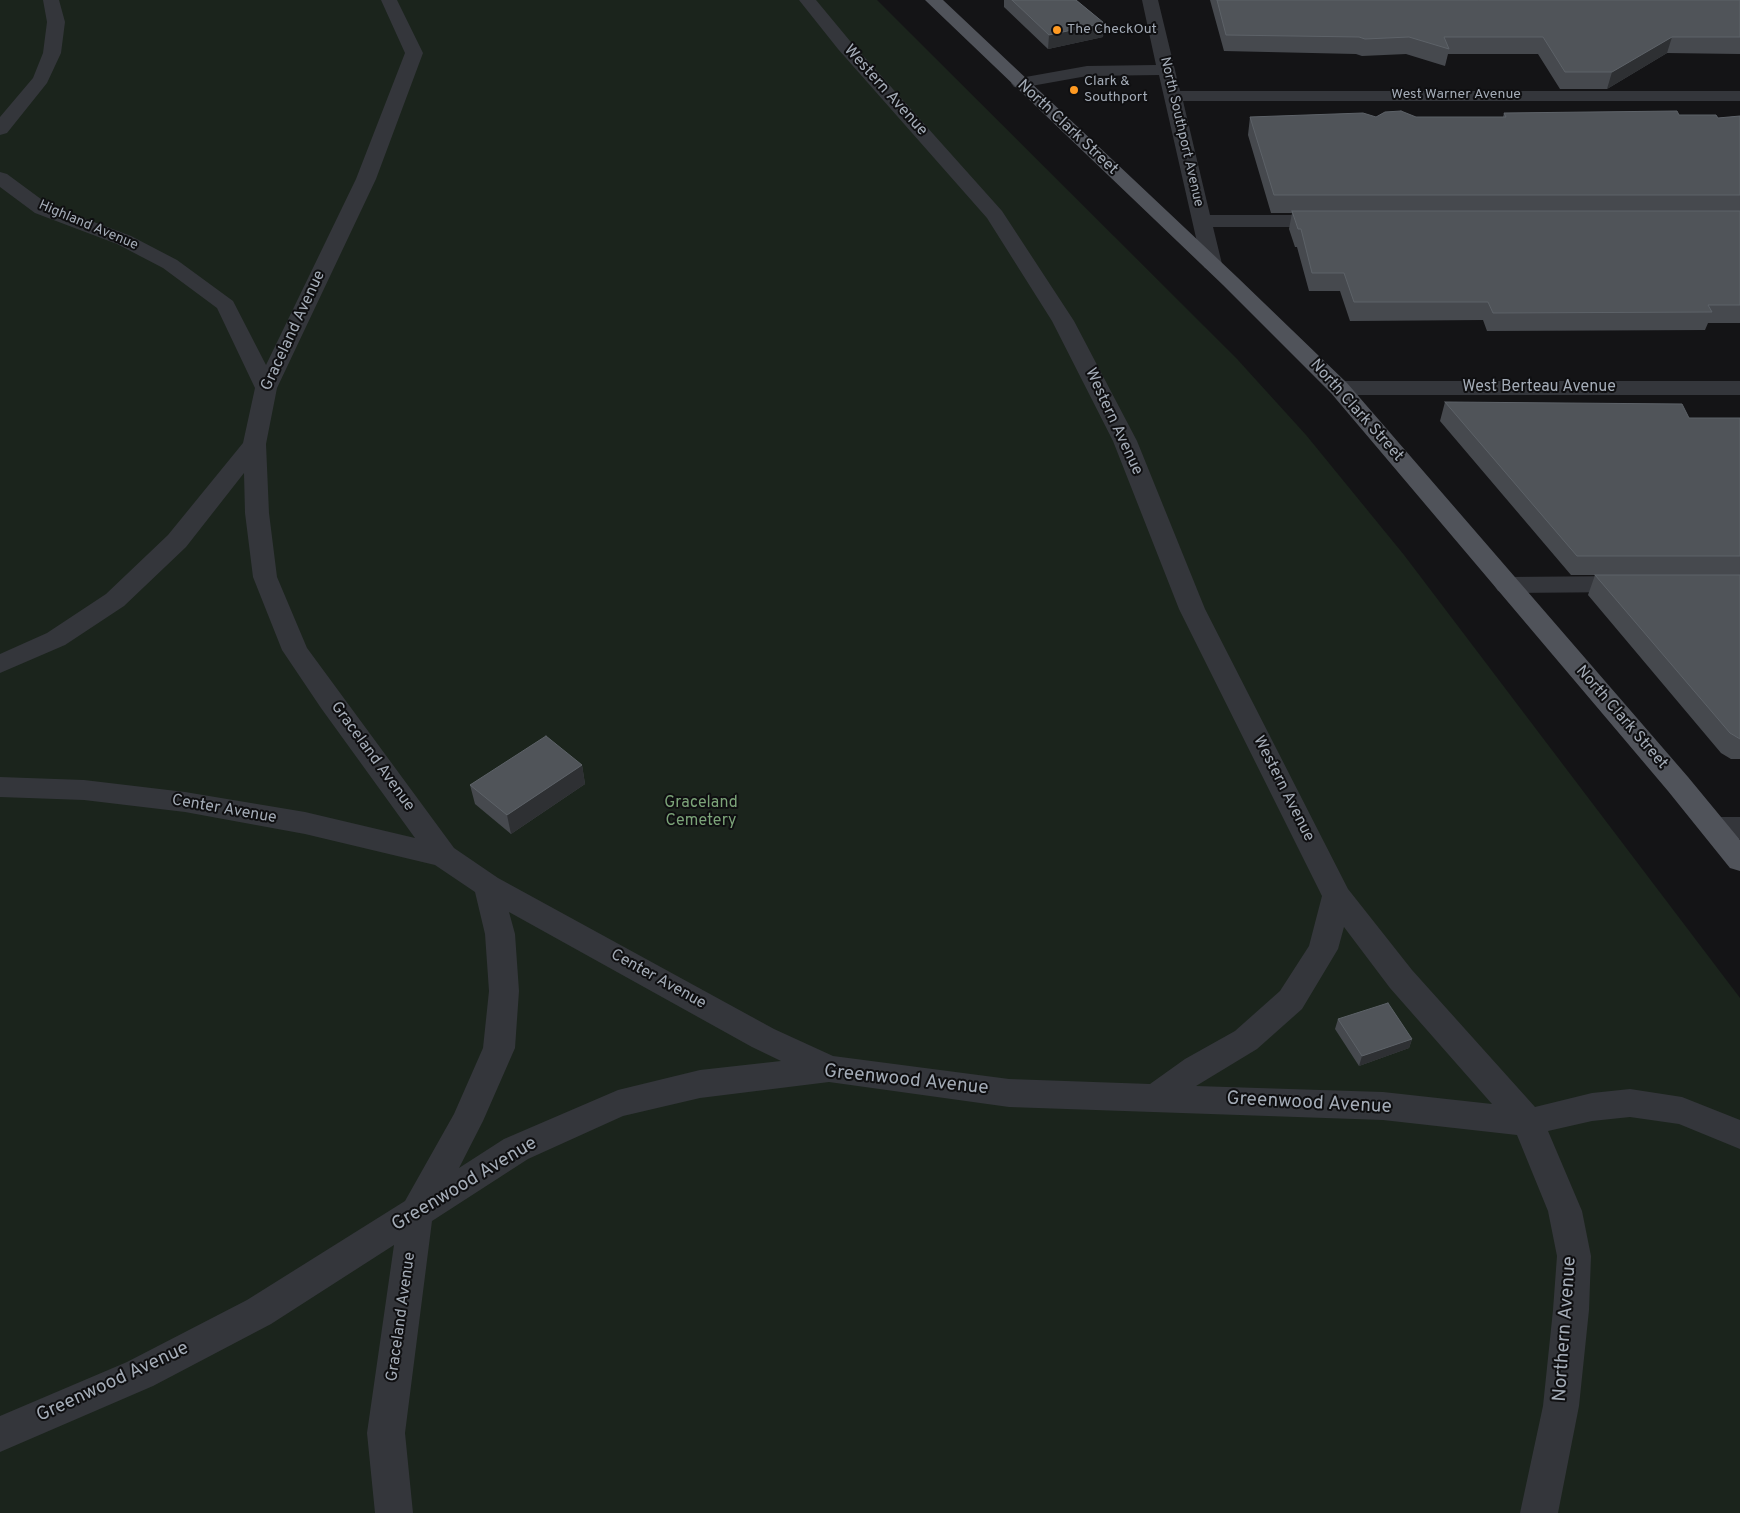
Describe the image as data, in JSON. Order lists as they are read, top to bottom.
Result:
{
  "streets": {
    "main road": ["North Clark Street"],
    "street": [
      "Western Avenue",
      "West Warner Avenue",
      "North Southport Avenue",
      "Highland Avenue",
      "Graceland Avenue",
      "West Berteau Avenue",
      "Center Avenue",
      "Greenwood Avenue",
      "Northern Avenue"
    ]
  },
  "crossings": [
    ["Western Avenue", "Greenwood Avenue"],
    ["Western Avenue", "Northern Avenue"],
    ["West Warner Avenue", "North Southport Avenue"],
    ["North Clark Street", "North Southport Avenue"],
    ["North Clark Street", "West Berteau Avenue"],
    ["Highland Avenue", "Graceland Avenue"],
    ["Graceland Avenue", "Center Avenue"],
    ["Graceland Avenue", "Greenwood Avenue"],
    ["Center Avenue", "Greenwood Avenue"],
    ["Greenwood Avenue", "Northern Avenue"]
  ],
  "parks": ["Graceland Cemetery"],
  "places": ["The CheckOut", "Clark & Southport"]
}
